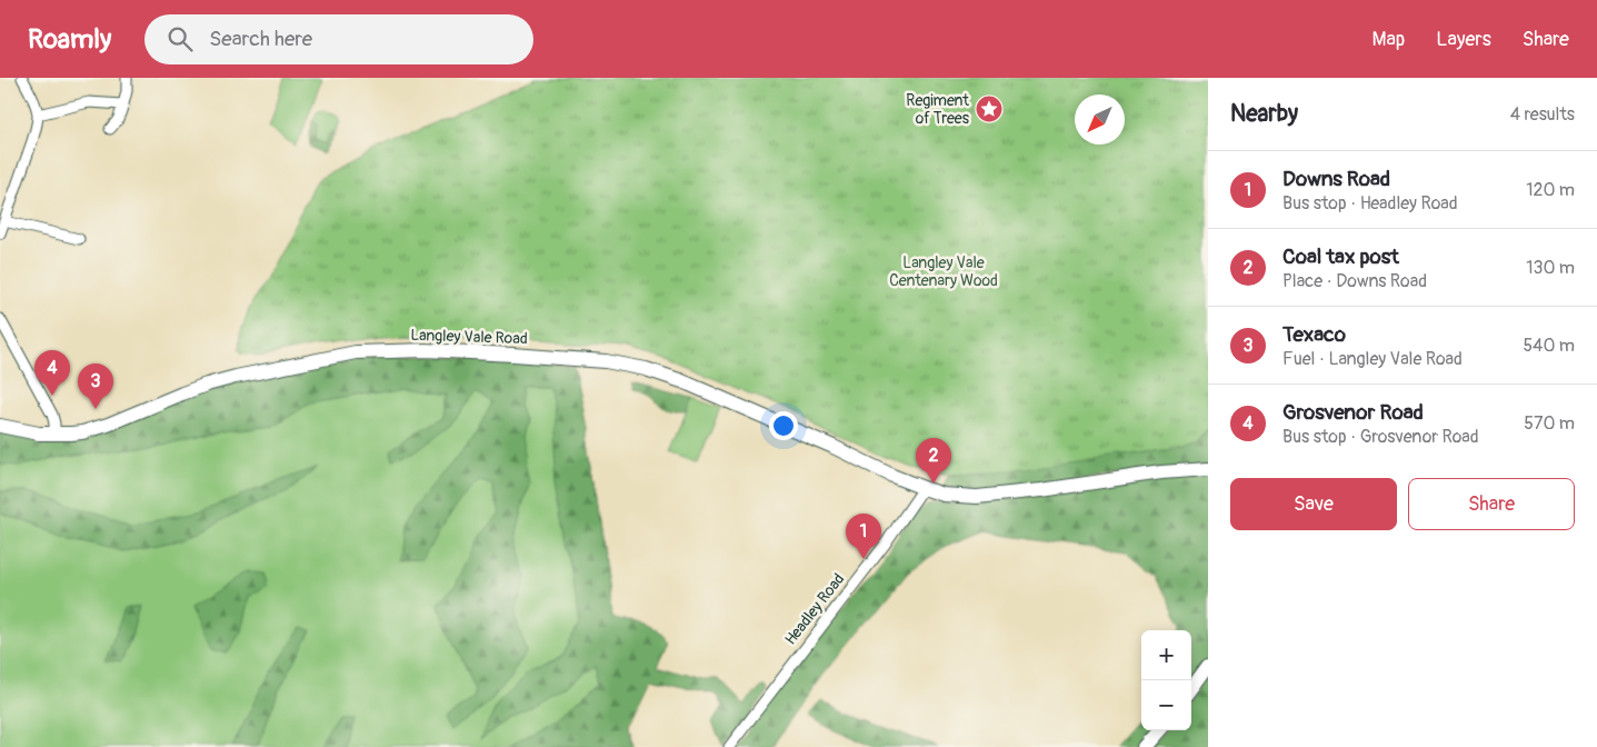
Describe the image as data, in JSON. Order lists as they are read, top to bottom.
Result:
{
  "streets": {
    "street": ["Langley Vale Road", "Headley Road"]
  },
  "crossings": [
    ["Langley Vale Road", "Headley Road"]
  ],
  "parks": ["Langley Vale Centenary Wood"],
  "places": {
    "place": ["Regiment of Trees"]
  },
  "north": "bottom left",
  "page": {
    "header": "Roamly",
    "search": "Search here",
    "nav": ["Map", "Layers", "Share"],
    "heading": ["Nearby", "4 results"],
    "list": [
      {
        "mark": "1",
        "name": "Downs Road",
        "note": "Bus stop · Headley Road",
        "value": "120 m"
      },
      {
        "mark": "2",
        "name": "Coal tax post",
        "note": "Place · Downs Road",
        "value": "130 m"
      },
      {
        "mark": "3",
        "name": "Texaco",
        "note": "Fuel · Langley Vale Road",
        "value": "540 m"
      },
      {
        "mark": "4",
        "name": "Grosvenor Road",
        "note": "Bus stop · Grosvenor Road",
        "value": "570 m"
      }
    ],
    "pins": [
      "4",
      "3",
      "2",
      "1"
    ],
    "buttons": ["Save", "Share"],
    "map_buttons": ["+", "−"]
  }
}
